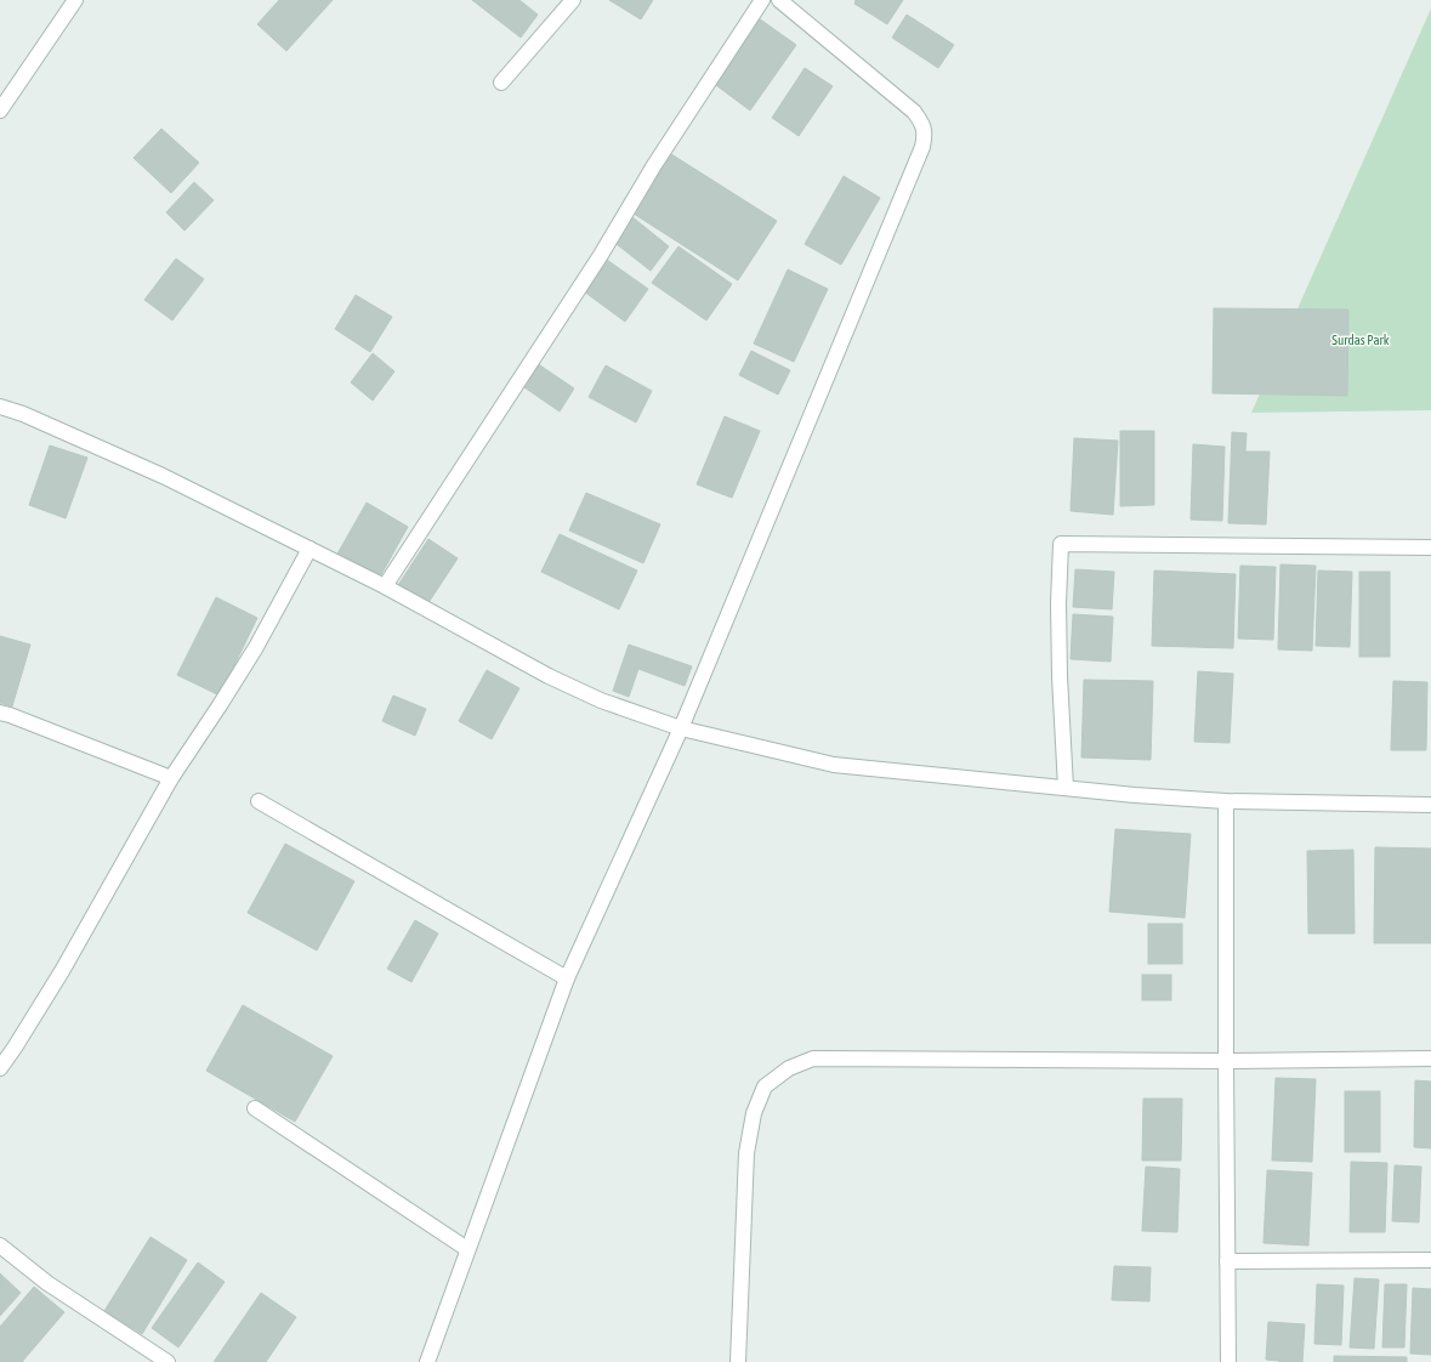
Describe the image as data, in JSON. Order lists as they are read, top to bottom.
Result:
{
  "parks": ["Surdas Park"]
}
